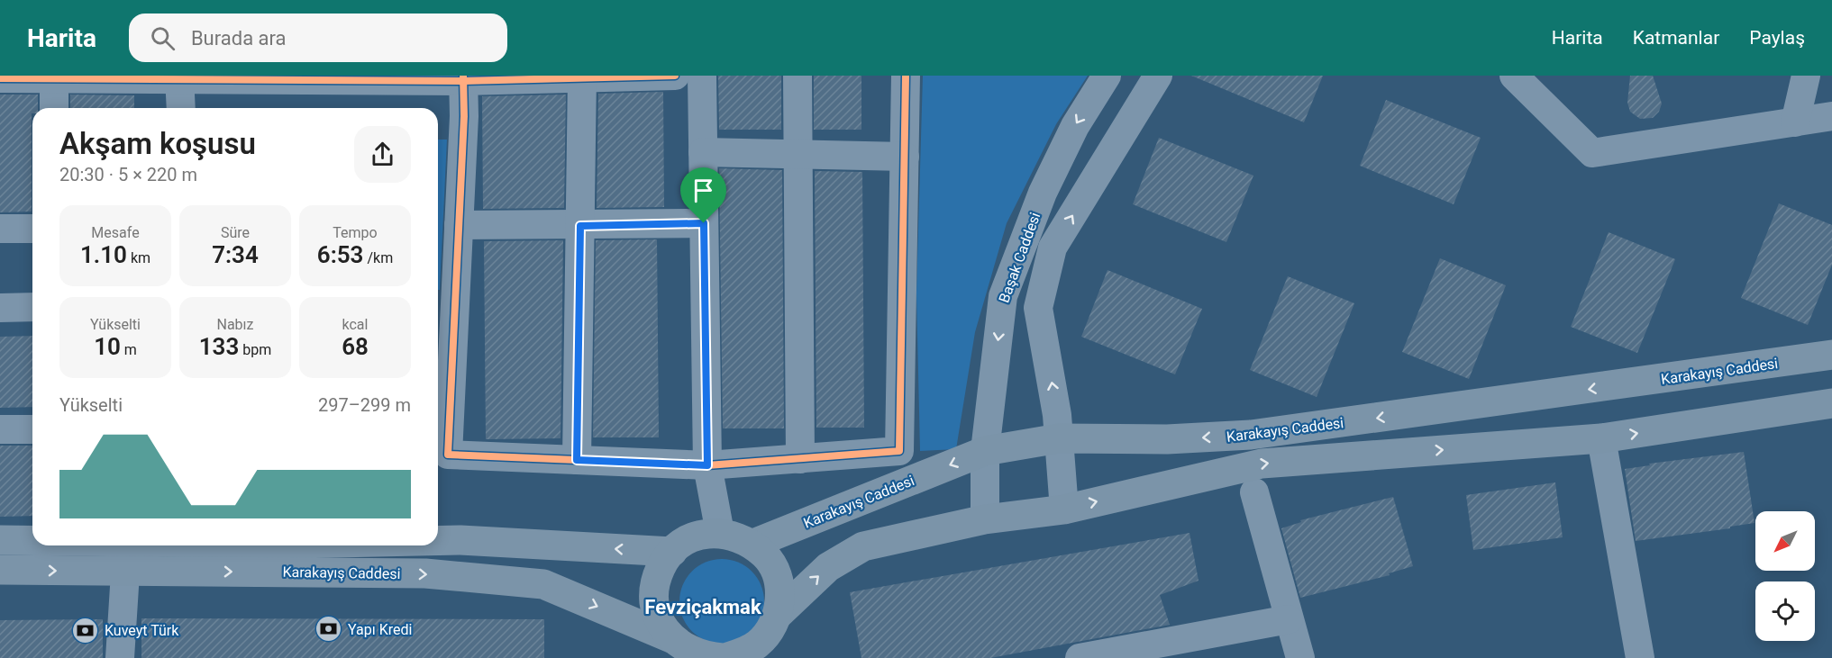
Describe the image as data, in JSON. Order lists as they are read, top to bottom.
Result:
{
  "streets": {
    "main road": ["Karakayış Caddesi"],
    "street": ["Başak Caddesi"]
  },
  "crossings": [
    ["Başak Caddesi", "Karakayış Caddesi"]
  ],
  "districts": ["Fevziçakmak"],
  "places": {
    "bank": ["Yapı Kredi", "Kuveyt Türk"]
  },
  "north": "bottom left",
  "page": {
    "header": "Harita",
    "search": "Burada ara",
    "nav": ["Harita", "Katmanlar", "Paylaş"],
    "heading": ["Akşam koşusu", "20:30 · 5 × 220 m"],
    "stats": [
      ["Mesafe", "1.10 km"],
      ["Süre", "7:34"],
      ["Tempo", "6:53 /km"],
      ["Yükselti", "10 m"],
      ["Nabız", "133 bpm"],
      ["kcal", "68"]
    ],
    "chart": ["Yükselti", "297–299 m"]
  }
}
